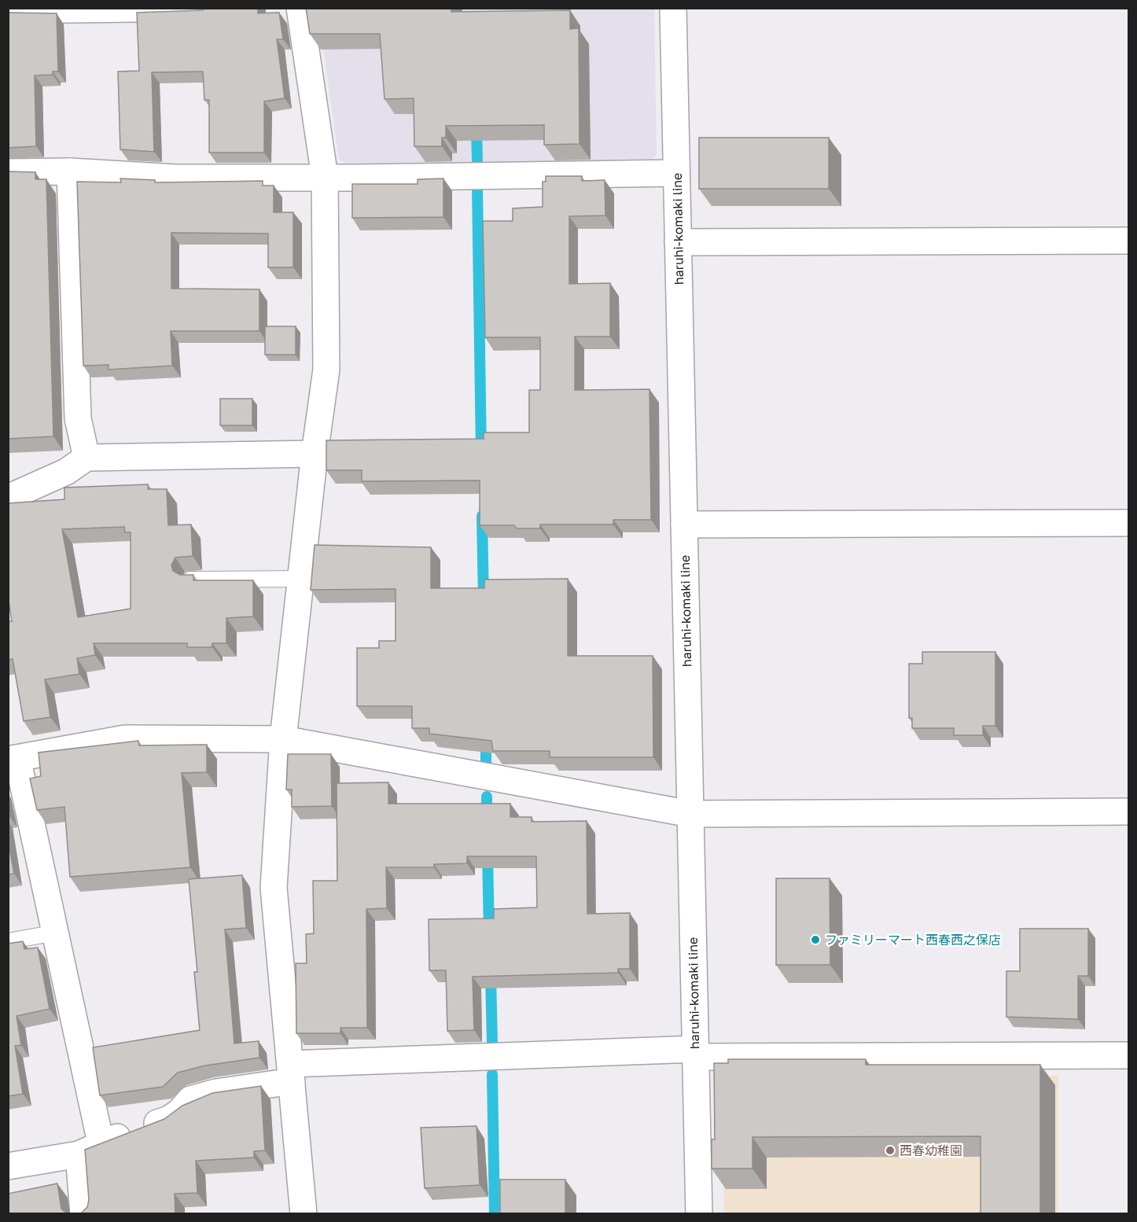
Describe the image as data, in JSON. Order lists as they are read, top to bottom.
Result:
{
  "streets": {
    "street": ["haruhi-komaki line"]
  },
  "places": ["ファミリーマート西春西之保店", "西春幼稚園"]
}
